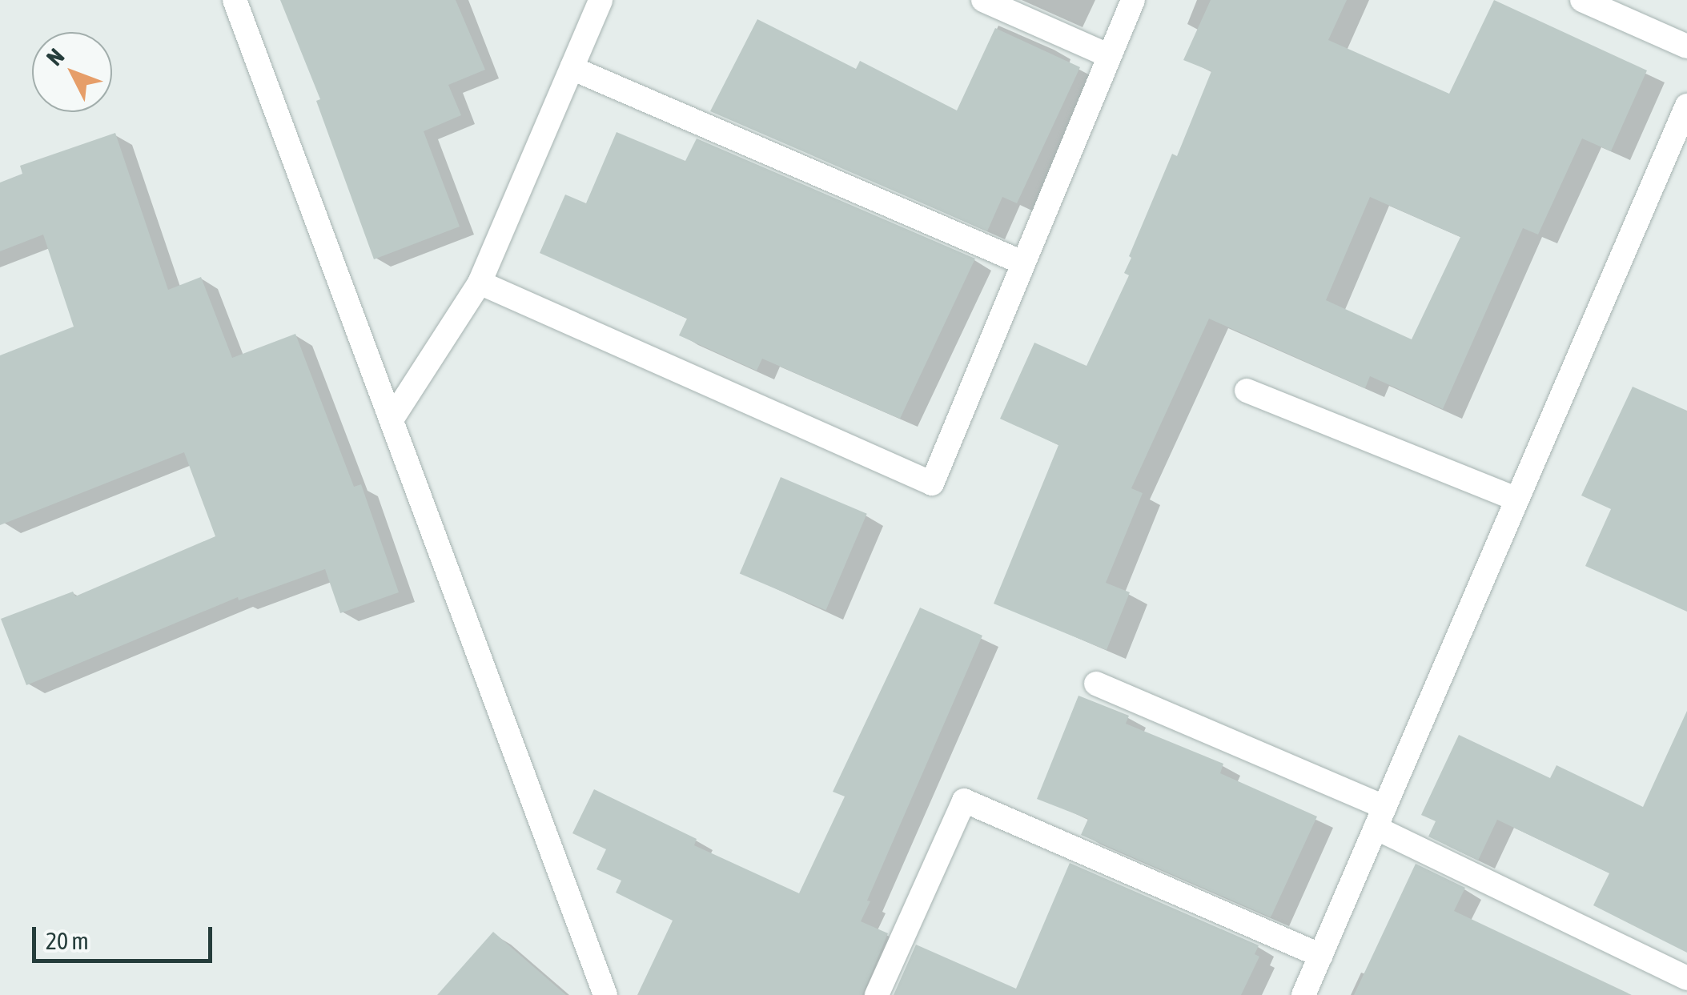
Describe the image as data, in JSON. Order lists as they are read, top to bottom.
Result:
{
  "scale_bar": "20 m",
  "north": "top left"
}
